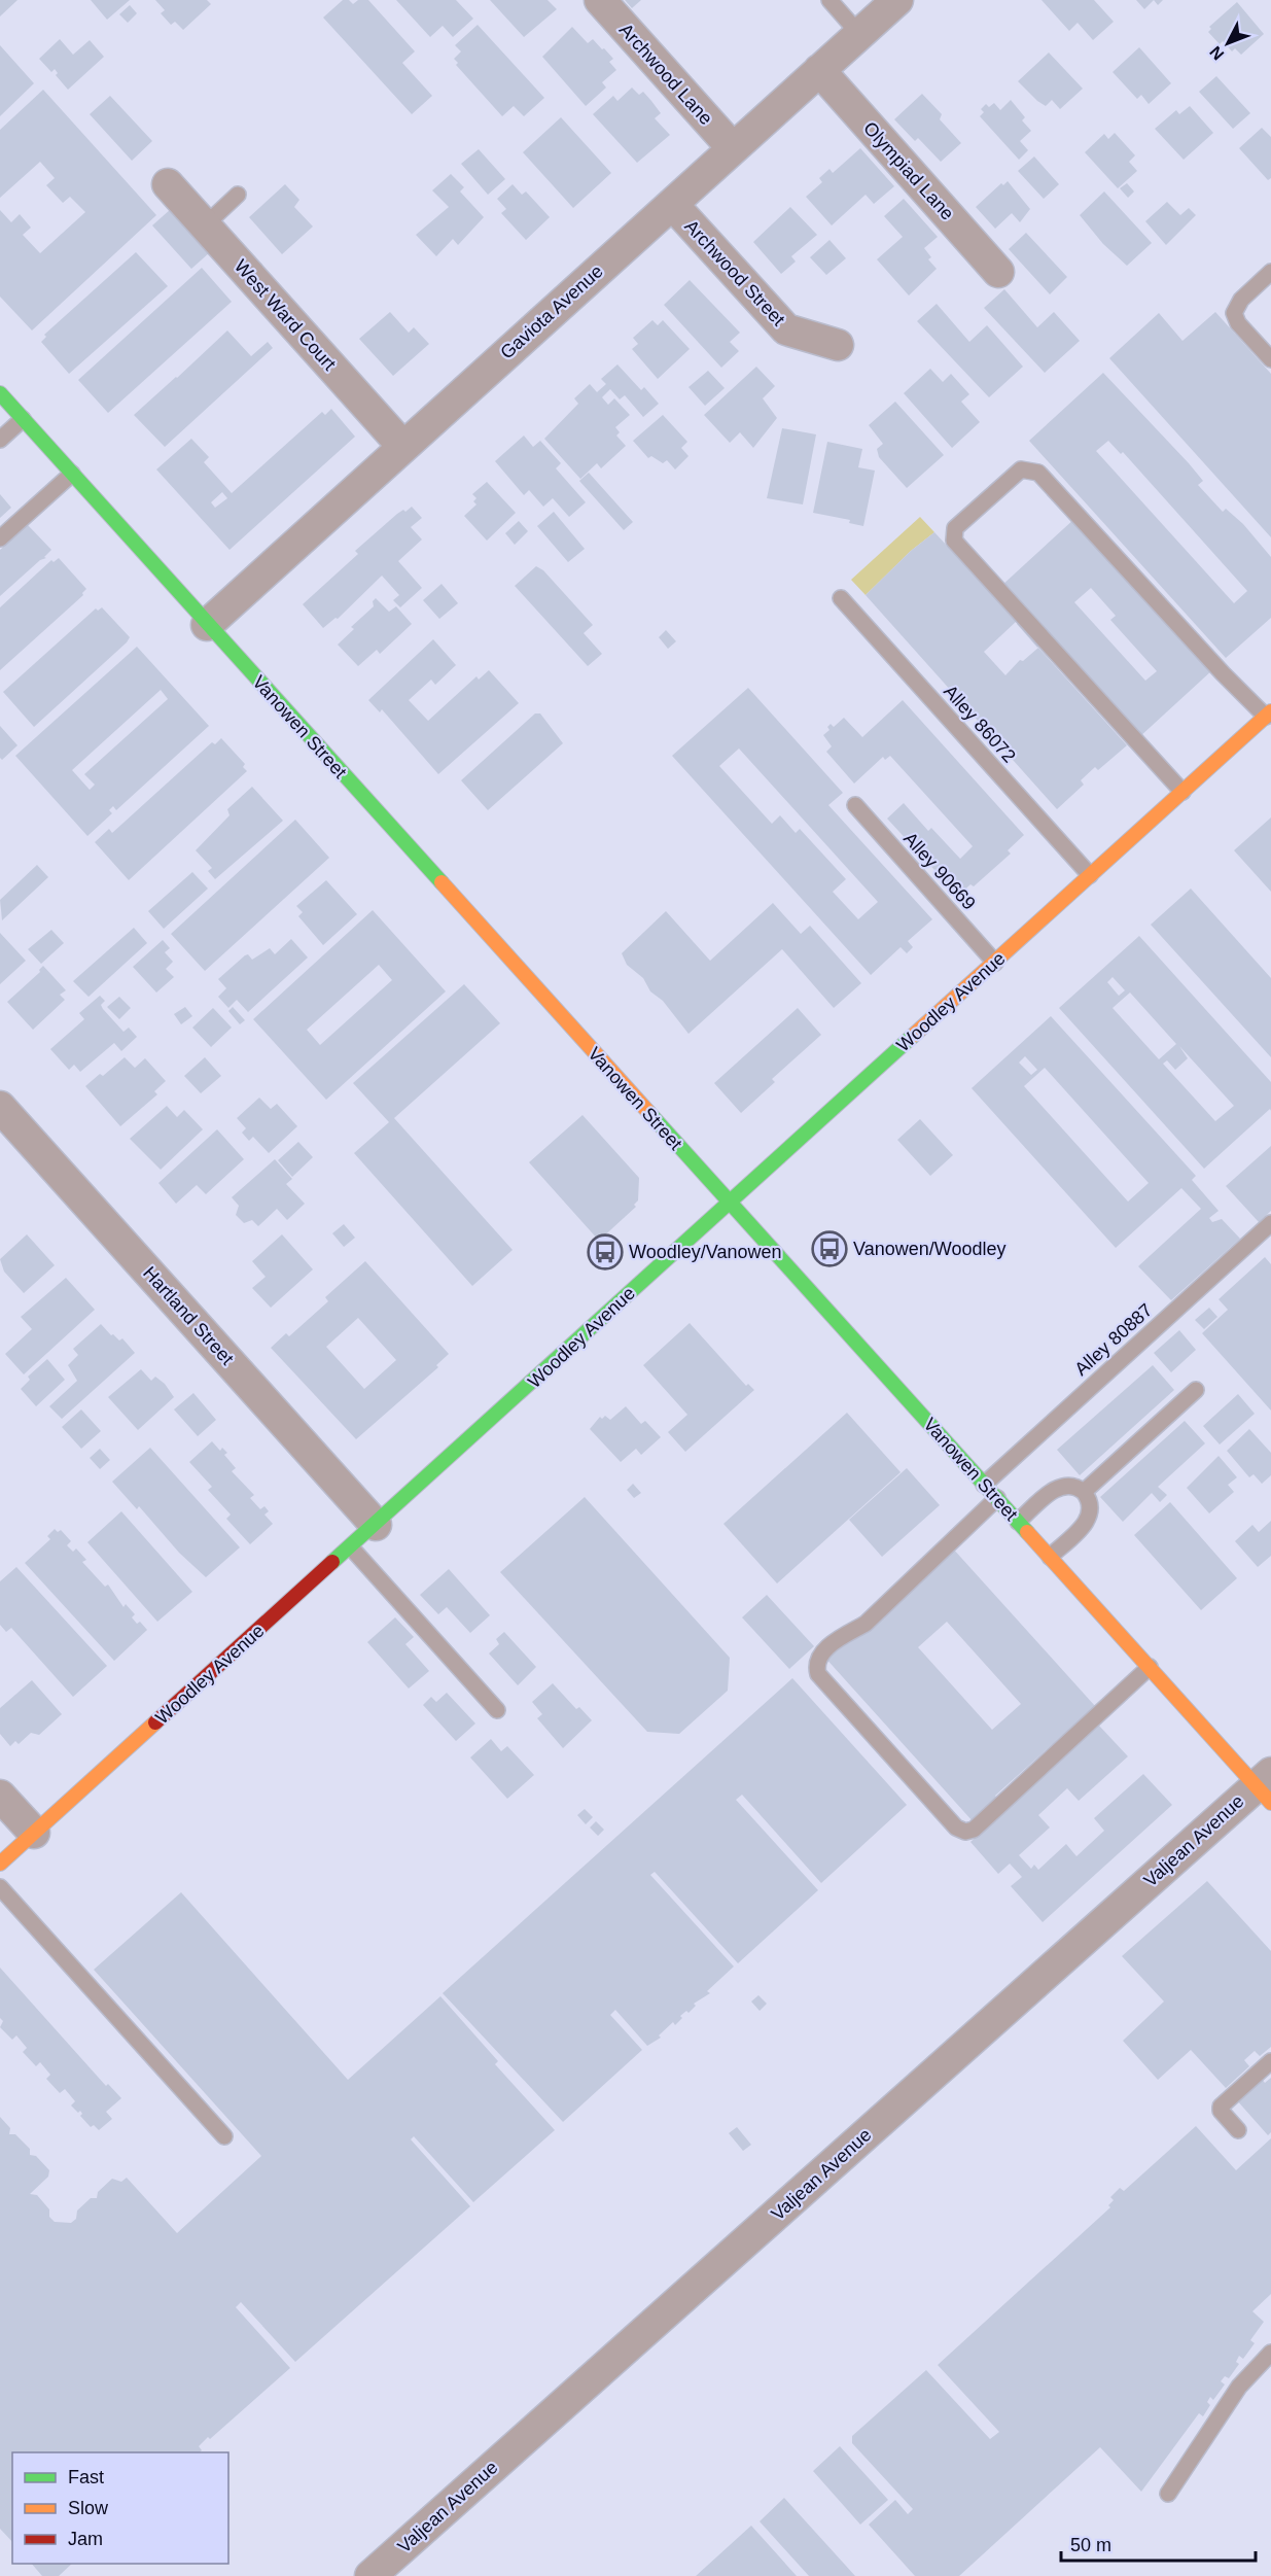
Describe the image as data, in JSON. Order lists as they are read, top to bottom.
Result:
{
  "streets": {
    "main road": ["Vanowen Street", "Woodley Avenue"],
    "street": [
      "Archwood Lane",
      "Olympiad Lane",
      "Archwood Street",
      "Gaviota Avenue",
      "West Ward Court",
      "Hartland Street",
      "Valjean Avenue"
    ],
    "lane": ["Alley 86072", "Alley 90669", "Alley 80887"]
  },
  "crossings": [
    ["Archwood Lane", "Gaviota Avenue"],
    ["Olympiad Lane", "Gaviota Avenue"],
    ["Archwood Street", "Gaviota Avenue"],
    ["Gaviota Avenue", "West Ward Court"],
    ["Gaviota Avenue", "Vanowen Street"],
    ["Alley 86072", "Woodley Avenue"],
    ["Vanowen Street", "Woodley Avenue"],
    ["Vanowen Street", "Alley 80887"],
    ["Vanowen Street", "Valjean Avenue"],
    ["Alley 90669", "Woodley Avenue"],
    ["Woodley Avenue", "Hartland Street"]
  ],
  "places": {
    "bus stop": ["Vanowen/Woodley", "Woodley/Vanowen"]
  },
  "legend": ["Fast", "Slow", "Jam"],
  "scale_bar": "50 m",
  "north": "bottom left"
}
